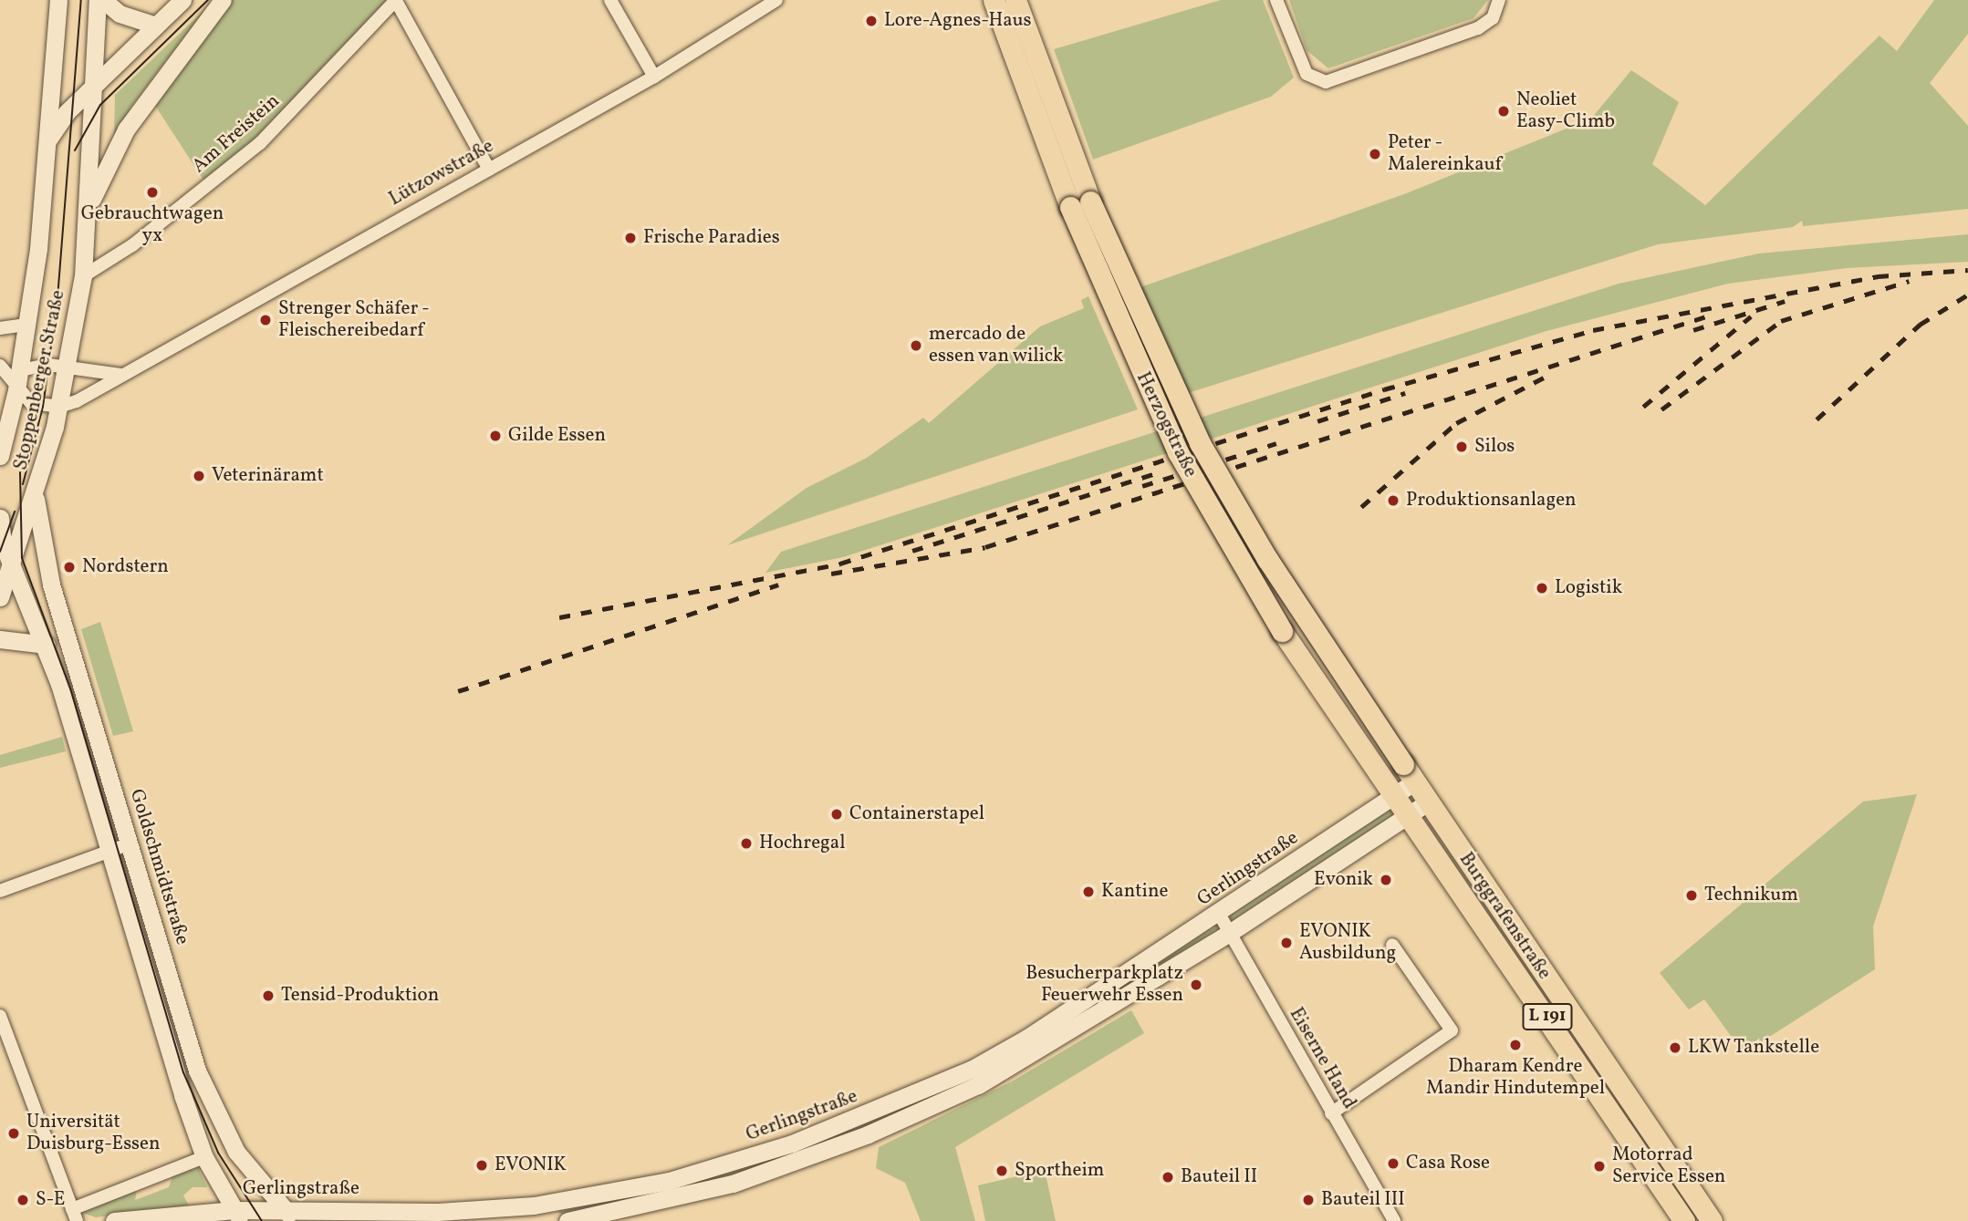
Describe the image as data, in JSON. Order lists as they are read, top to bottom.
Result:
{
  "streets": {
    "main road": [
      "Stoppenberger Straße",
      "Herzogstraße",
      "Goldschmidtstraße",
      "Gerlingstraße",
      "Burggrafenstraße",
      "L 191"
    ],
    "street": ["Am Freistein", "Lützowstraße", "Eiserne Hand"]
  },
  "crossings": [
    ["Am Freistein", "Stoppenberger Straße"],
    ["Lützowstraße", "Stoppenberger Straße"],
    ["Stoppenberger Straße", "Goldschmidtstraße"],
    ["Herzogstraße", "Gerlingstraße"],
    ["Herzogstraße", "Burggrafenstraße"],
    ["Goldschmidtstraße", "Gerlingstraße"],
    ["Gerlingstraße", "Burggrafenstraße"],
    ["Gerlingstraße", "Eiserne Hand"]
  ],
  "places": [
    "Lore-Agnes-Haus",
    "Neoliet Easy-Climb",
    "Peter - Malereinkauf",
    "Gebrauchtwagen yx",
    "Frische Paradies",
    "Strenger Schäfer - Fleischereibedarf",
    "mercado de essen van wilick",
    "Gilde Essen",
    "Silos",
    "Veterinäramt",
    "Produktionsanlagen",
    "Nordstern",
    "Logistik",
    "Containerstapel",
    "Hochregal",
    "Evonik",
    "Kantine",
    "Technikum",
    "EVONIK Ausbildung",
    "Besucherparkplatz Feuerwehr Essen",
    "Tensid-Produktion",
    "Dharam Kendre Mandir Hindutempel",
    "LKW Tankstelle",
    "Universität Duisburg-Essen",
    "Casa Rose",
    "EVONIK",
    "Motorrad Service Essen",
    "Sportheim",
    "Bauteil II",
    "S-E",
    "Bauteil III"
  ]
}
